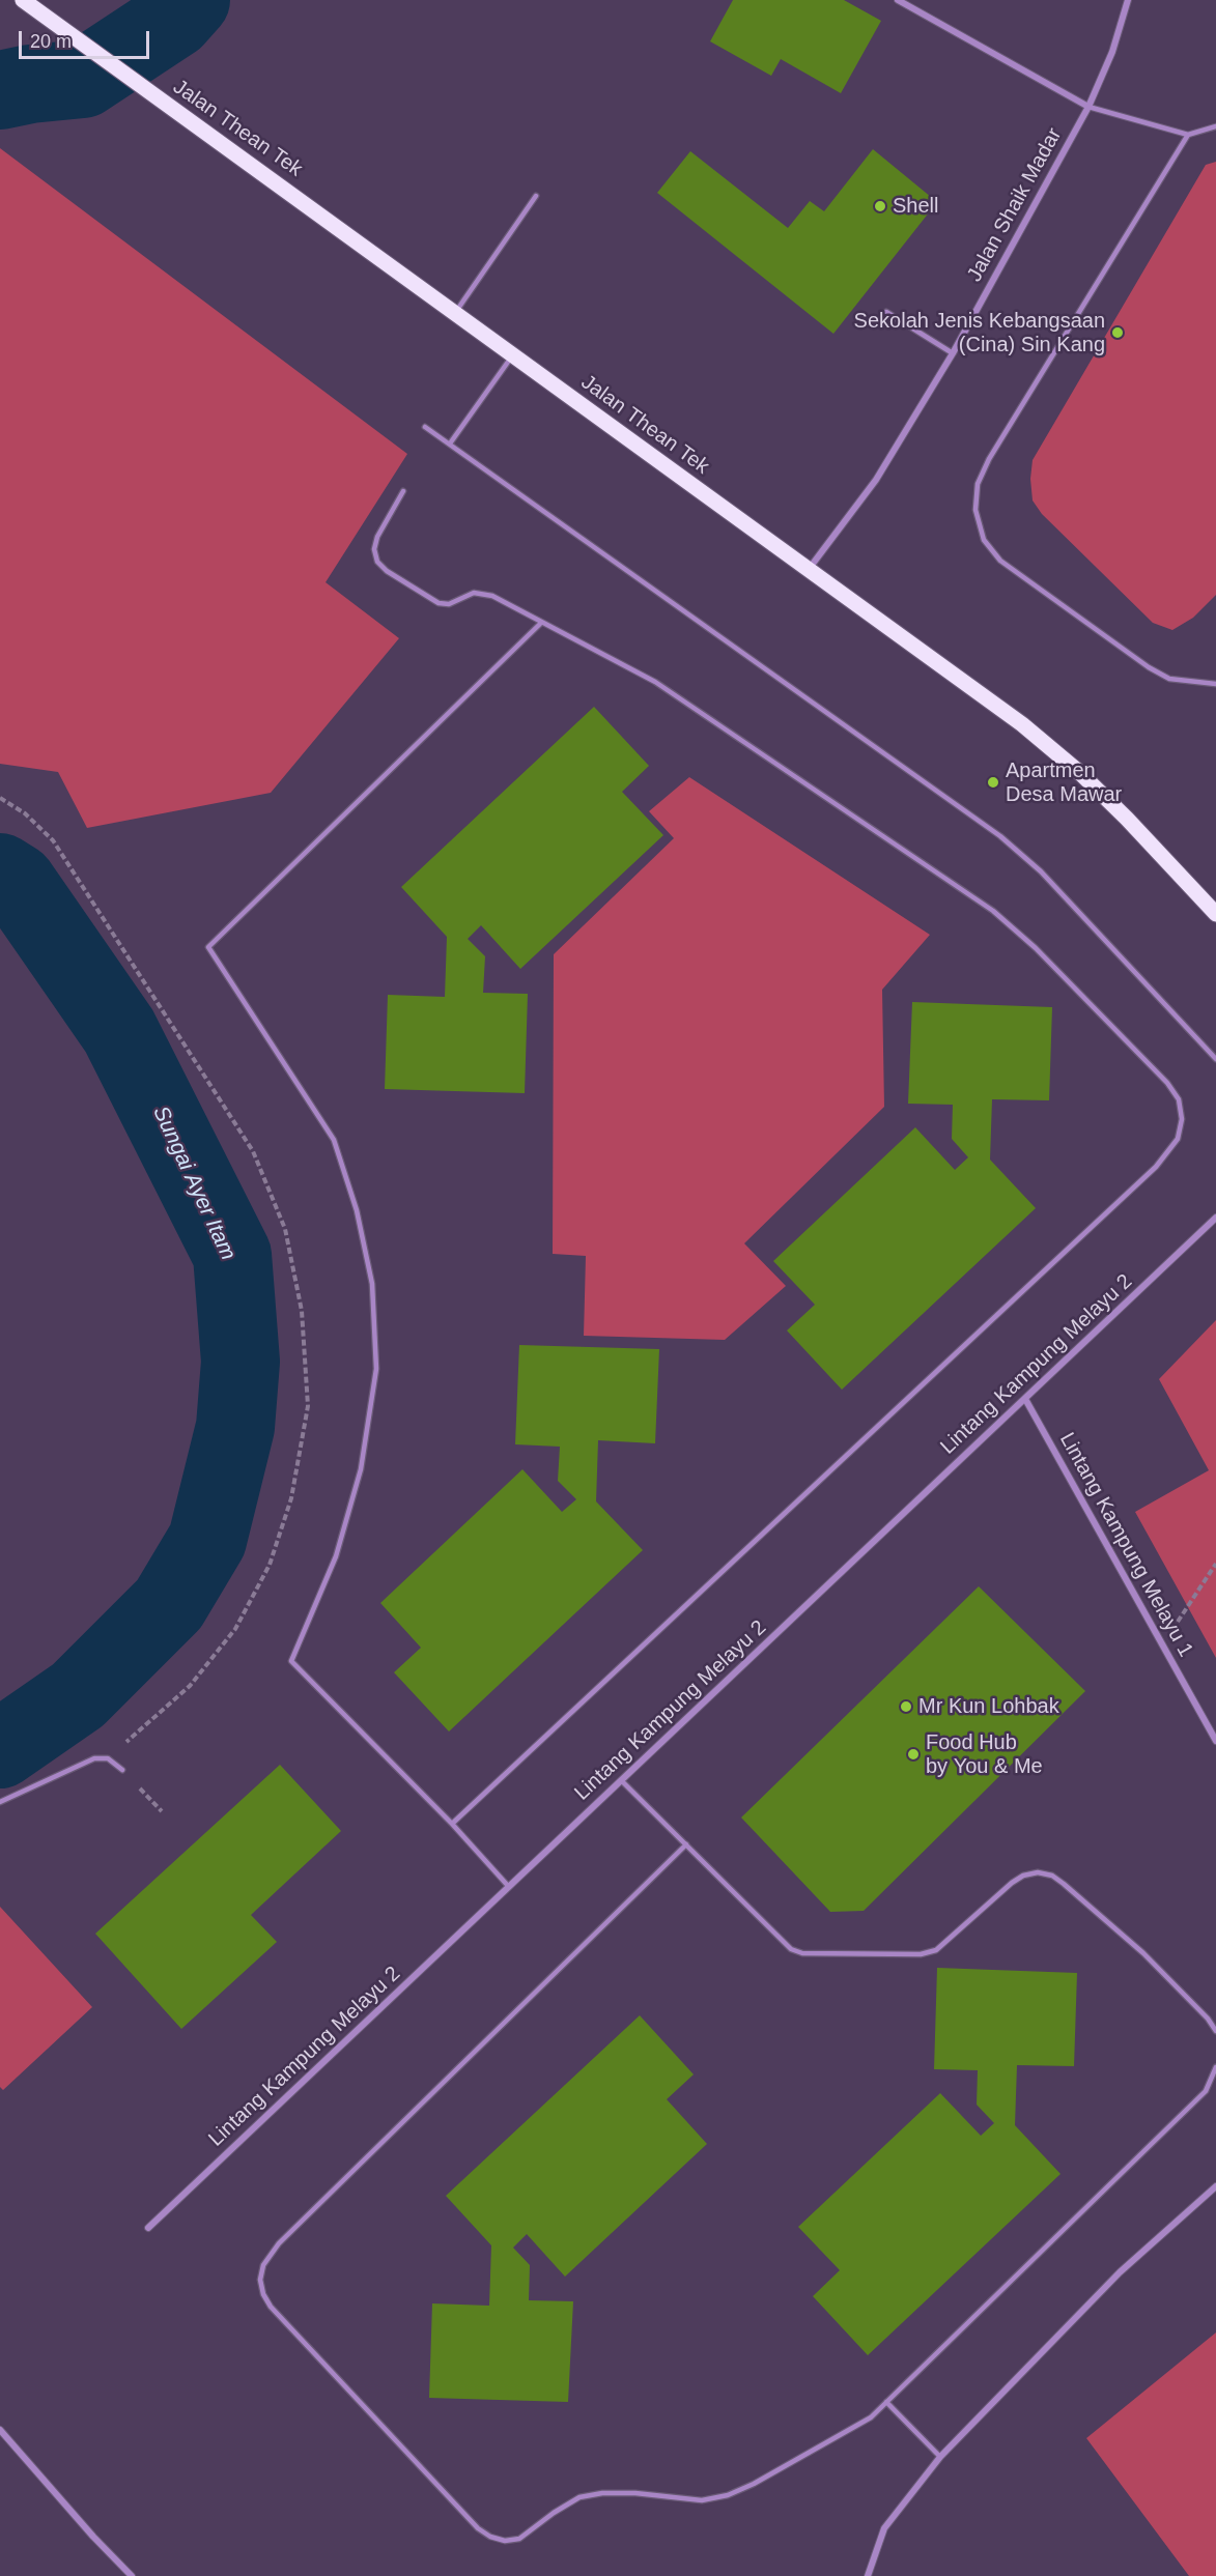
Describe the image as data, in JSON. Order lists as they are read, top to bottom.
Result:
{
  "streets": {
    "main road": ["Jalan Thean Tek"],
    "street": ["Jalan Shaik Madar", "Lintang Kampung Melayu 2", "Lintang Kampung Melayu 1"]
  },
  "crossings": [
    ["Jalan Thean Tek", "Jalan Shaik Madar"],
    ["Lintang Kampung Melayu 2", "Lintang Kampung Melayu 1"]
  ],
  "water": ["Sungai Ayer Itam"],
  "places": [
    "Shell",
    "Sekolah Jenis Kebangsaan (Cina) Sin Kang",
    "Apartmen Desa Mawar",
    "Mr Kun Lohbak",
    "Food Hub by You & Me"
  ],
  "scale_bar": "20 m"
}
